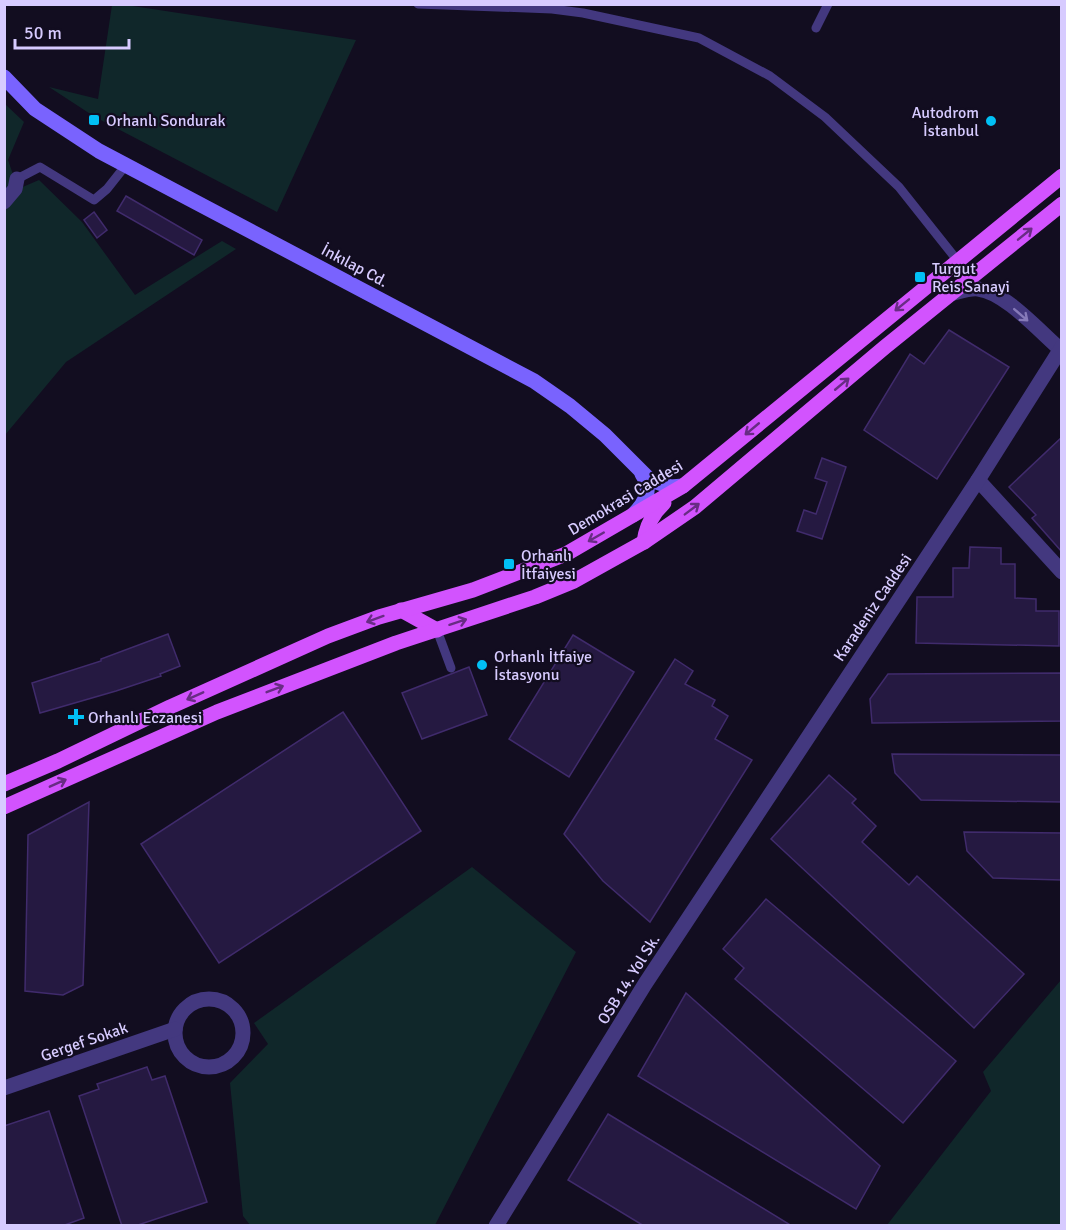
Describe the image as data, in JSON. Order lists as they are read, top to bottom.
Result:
{
  "streets": {
    "main road": ["Demokrasi Caddesi"],
    "street": [
      "İnkılap Cd.",
      "Karadeniz Caddesi",
      "OSB 14. Yol Sk.",
      "Gergef Sokak"
    ]
  },
  "crossings": [
    ["İnkılap Cd.", "Demokrasi Caddesi"],
    ["Karadeniz Caddesi", "OSB 14. Yol Sk."]
  ],
  "places": {
    "transit": ["Orhanlı Sondurak", "Turgut Reis Sanayi", "Orhanlı İtfaiyesi"],
    "other": ["Autodrom İstanbul", "Orhanlı İtfaiye İstasyonu"],
    "health": ["Orhanlı Eczanesi"]
  },
  "scale_bar": "50 m"
}
